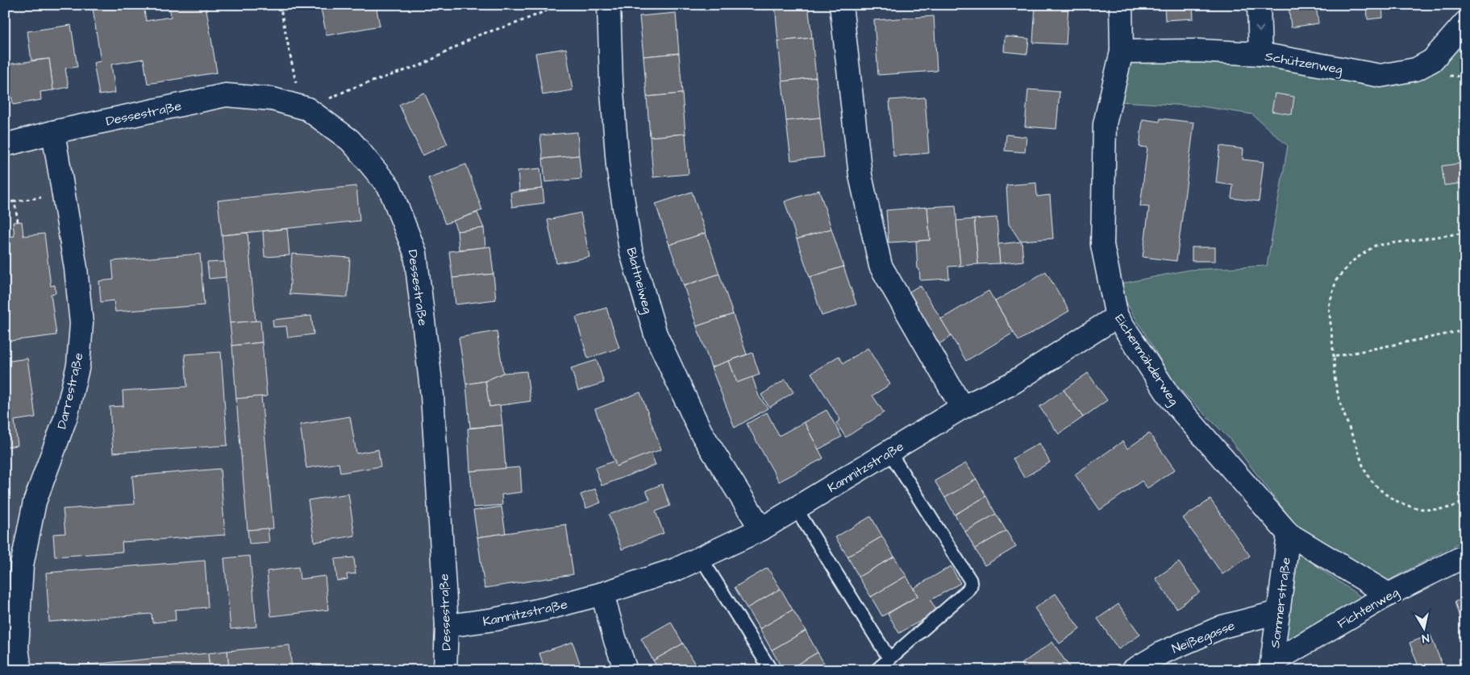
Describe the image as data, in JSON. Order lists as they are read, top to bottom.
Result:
{
  "streets": {
    "street": [
      "Schützenweg",
      "Dessestraße",
      "Blattneiweg",
      "Eichenmähderweg",
      "Darrestraße",
      "Kamnitzstraße",
      "Sommerstraße",
      "Fichtenweg",
      "Neißegasse"
    ]
  },
  "crossings": [
    ["Schützenweg", "Eichenmähderweg"],
    ["Dessestraße", "Darrestraße"],
    ["Dessestraße", "Kamnitzstraße"],
    ["Blattneiweg", "Kamnitzstraße"],
    ["Eichenmähderweg", "Kamnitzstraße"],
    ["Eichenmähderweg", "Sommerstraße"],
    ["Eichenmähderweg", "Fichtenweg"],
    ["Sommerstraße", "Fichtenweg"],
    ["Sommerstraße", "Neißegasse"]
  ],
  "north": "bottom"
}
